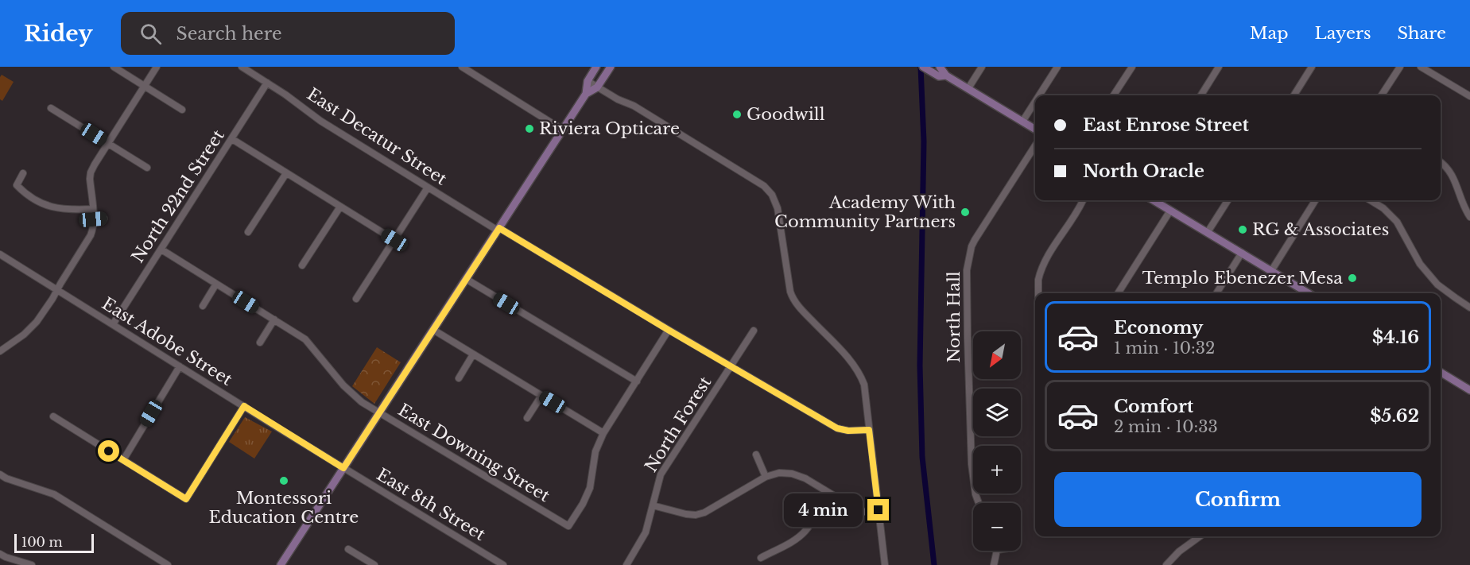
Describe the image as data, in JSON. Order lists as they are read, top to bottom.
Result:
{
  "streets": {
    "street": [
      "East Decatur Street",
      "North 22nd Street",
      "North Hall",
      "East Adobe Street",
      "North Forest",
      "East Downing Street",
      "East 8th Street"
    ]
  },
  "crossings": [
    ["East Decatur Street", "North 22nd Street"],
    ["East Decatur Street", "North Forest"],
    ["North 22nd Street", "East Adobe Street"],
    ["North 22nd Street", "East Downing Street"],
    ["East Adobe Street", "East 8th Street"]
  ],
  "places": [
    "Goodwill",
    "Riviera Opticare",
    "Academy With Community Partners",
    "RG & Associates",
    "Templo Ebenezer Mesa",
    "Montessori Education Centre"
  ],
  "scale_bar": "100 m",
  "north": "bottom left",
  "page": {
    "header": "Ridey",
    "search": "Search here",
    "nav": ["Map", "Layers", "Share"],
    "banner": ["East Enrose Street", "North Oracle"],
    "list": [
      {
        "name": "Economy",
        "note": "1 min · 10:32",
        "value": "$4.16"
      },
      {
        "name": "Comfort",
        "note": "2 min · 10:33",
        "value": "$5.62"
      }
    ],
    "map_buttons": ["+", "−"],
    "buttons": "Confirm",
    "bubble": "4 min",
    "scale": "100 m"
  }
}
